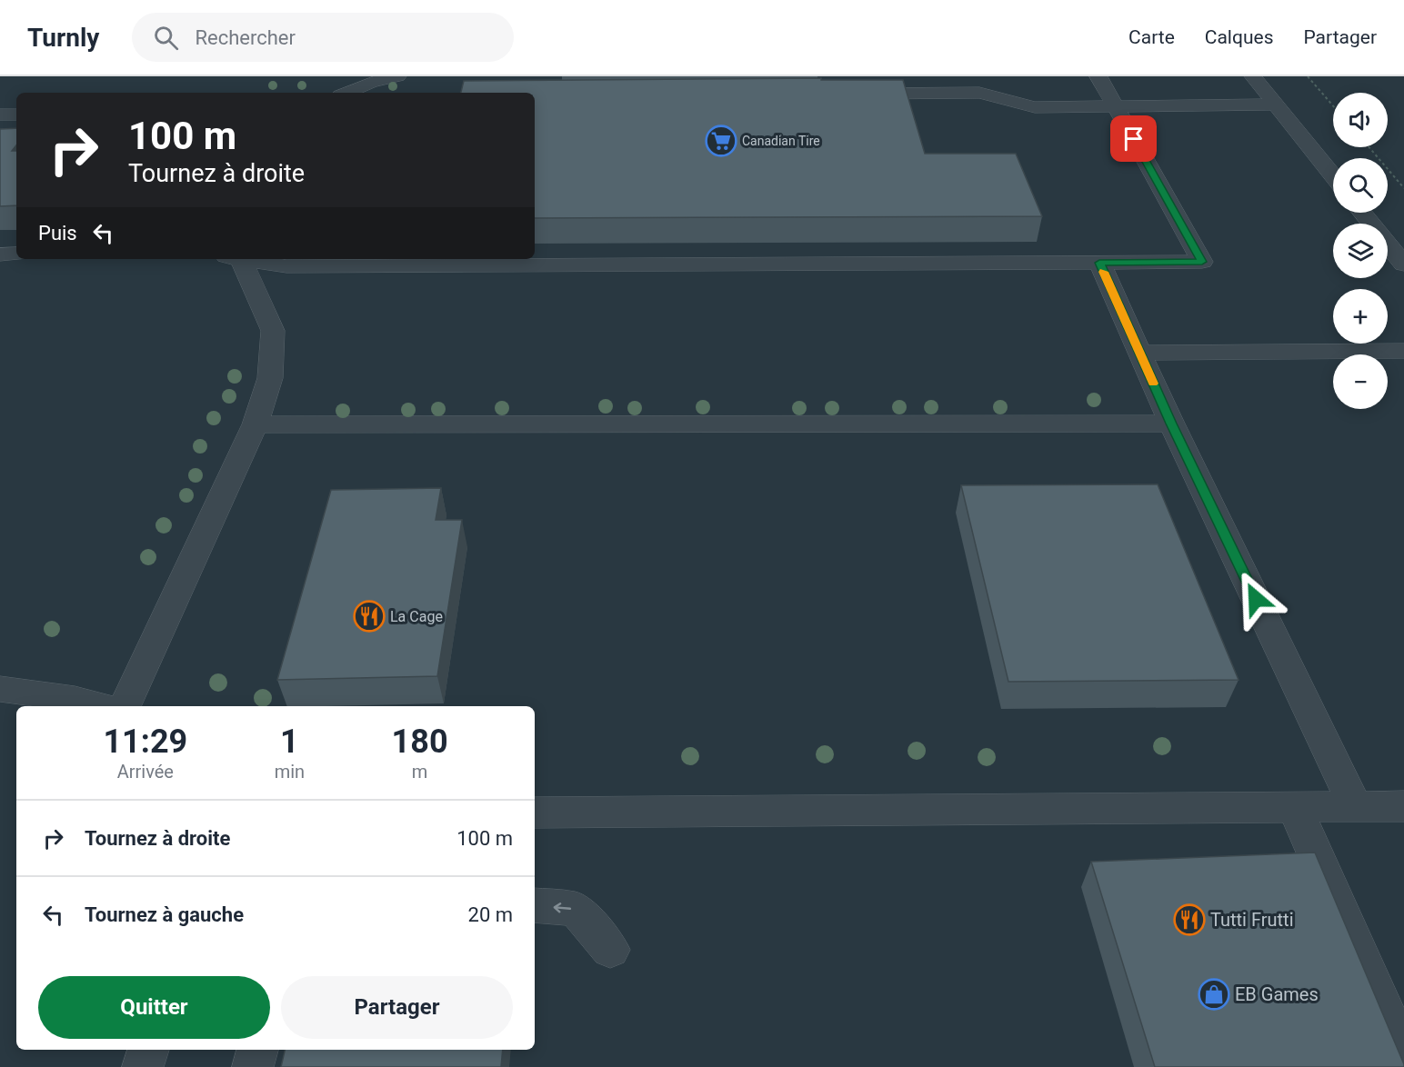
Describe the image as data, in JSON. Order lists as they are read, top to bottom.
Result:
{
  "places": {
    "supermarket": ["Canadian Tire"],
    "restaurant": ["La Cage", "Tutti Frutti"],
    "shop": ["EB Games"]
  },
  "page": {
    "header": "Turnly",
    "search": "Rechercher",
    "nav": ["Carte", "Calques", "Partager"],
    "map_buttons": ["+", "−"],
    "turn": ["100 m", "Tournez à droite"],
    "then": "Puis",
    "eta": [
      "11:29",
      "Arrivée",
      "1",
      "min",
      "180",
      "m"
    ],
    "list": [
      {
        "name": "Tournez à droite",
        "value": "100 m"
      },
      {
        "name": "Tournez à gauche",
        "value": "20 m"
      }
    ],
    "buttons": ["Quitter", "Partager"]
  }
}
